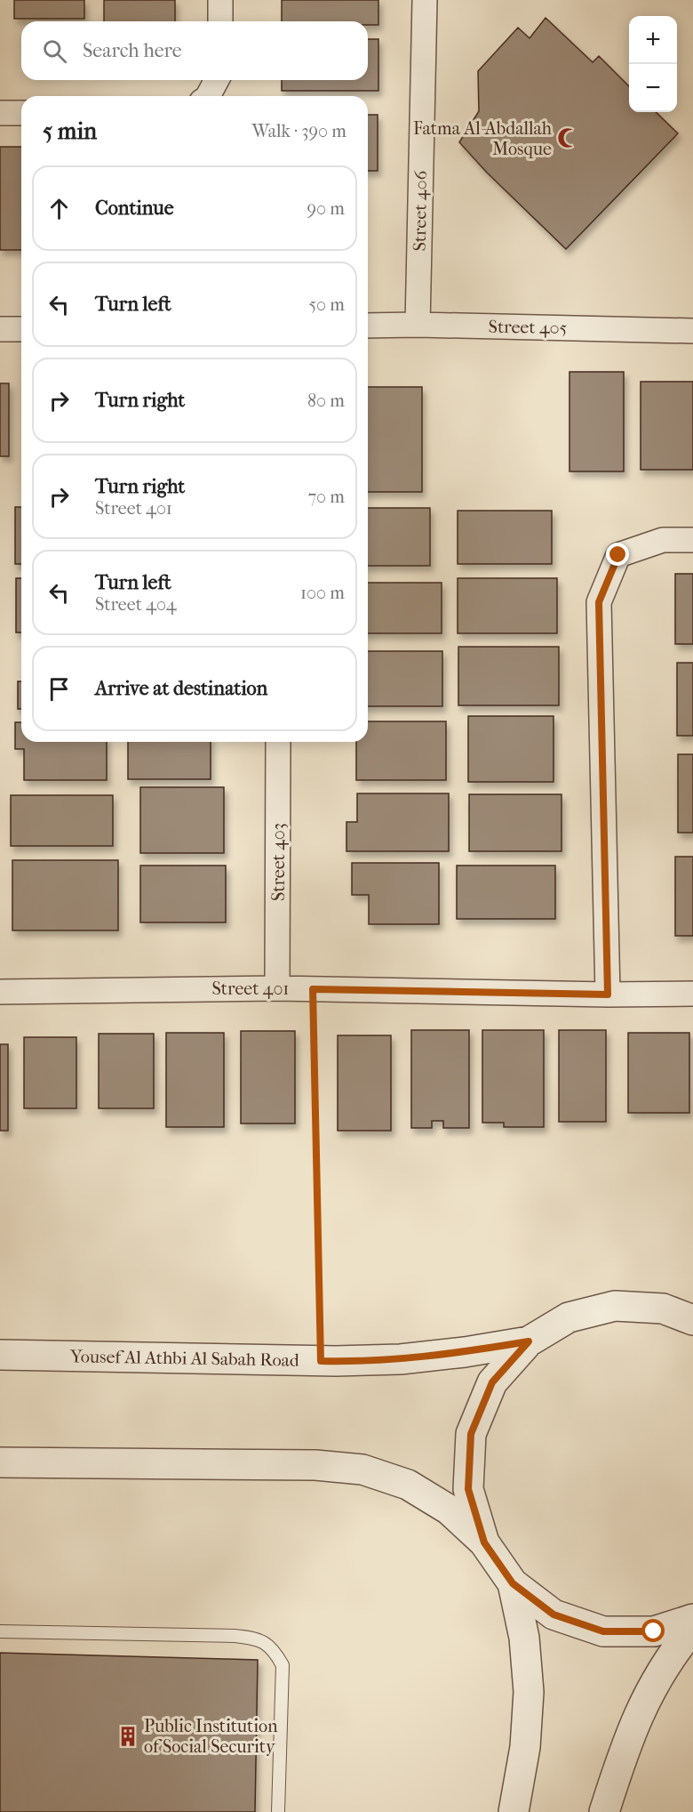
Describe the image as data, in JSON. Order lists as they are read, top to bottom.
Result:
{
  "streets": {
    "street": [
      "Street 406",
      "Street 405",
      "Street 403",
      "Street 401",
      "Yousef Al Athbi Al Sabah Road"
    ]
  },
  "crossings": [
    ["Street 406", "Street 405"],
    ["Street 403", "Street 401"]
  ],
  "places": {
    "mosque": ["Fatma Al-Abdallah Mosque"],
    "building": ["Public Institution of Social Security"]
  },
  "page": {
    "map_buttons": ["+", "−"],
    "search": "Search here",
    "heading": ["5 min", "Walk · 390 m"],
    "list": [
      ["Continue", "90 m"],
      ["Turn left", "50 m"],
      ["Turn right", "80 m"],
      ["Turn right", "Street 401", "70 m"],
      ["Turn left", "Street 404", "100 m"],
      "Arrive at destination"
    ]
  }
}
